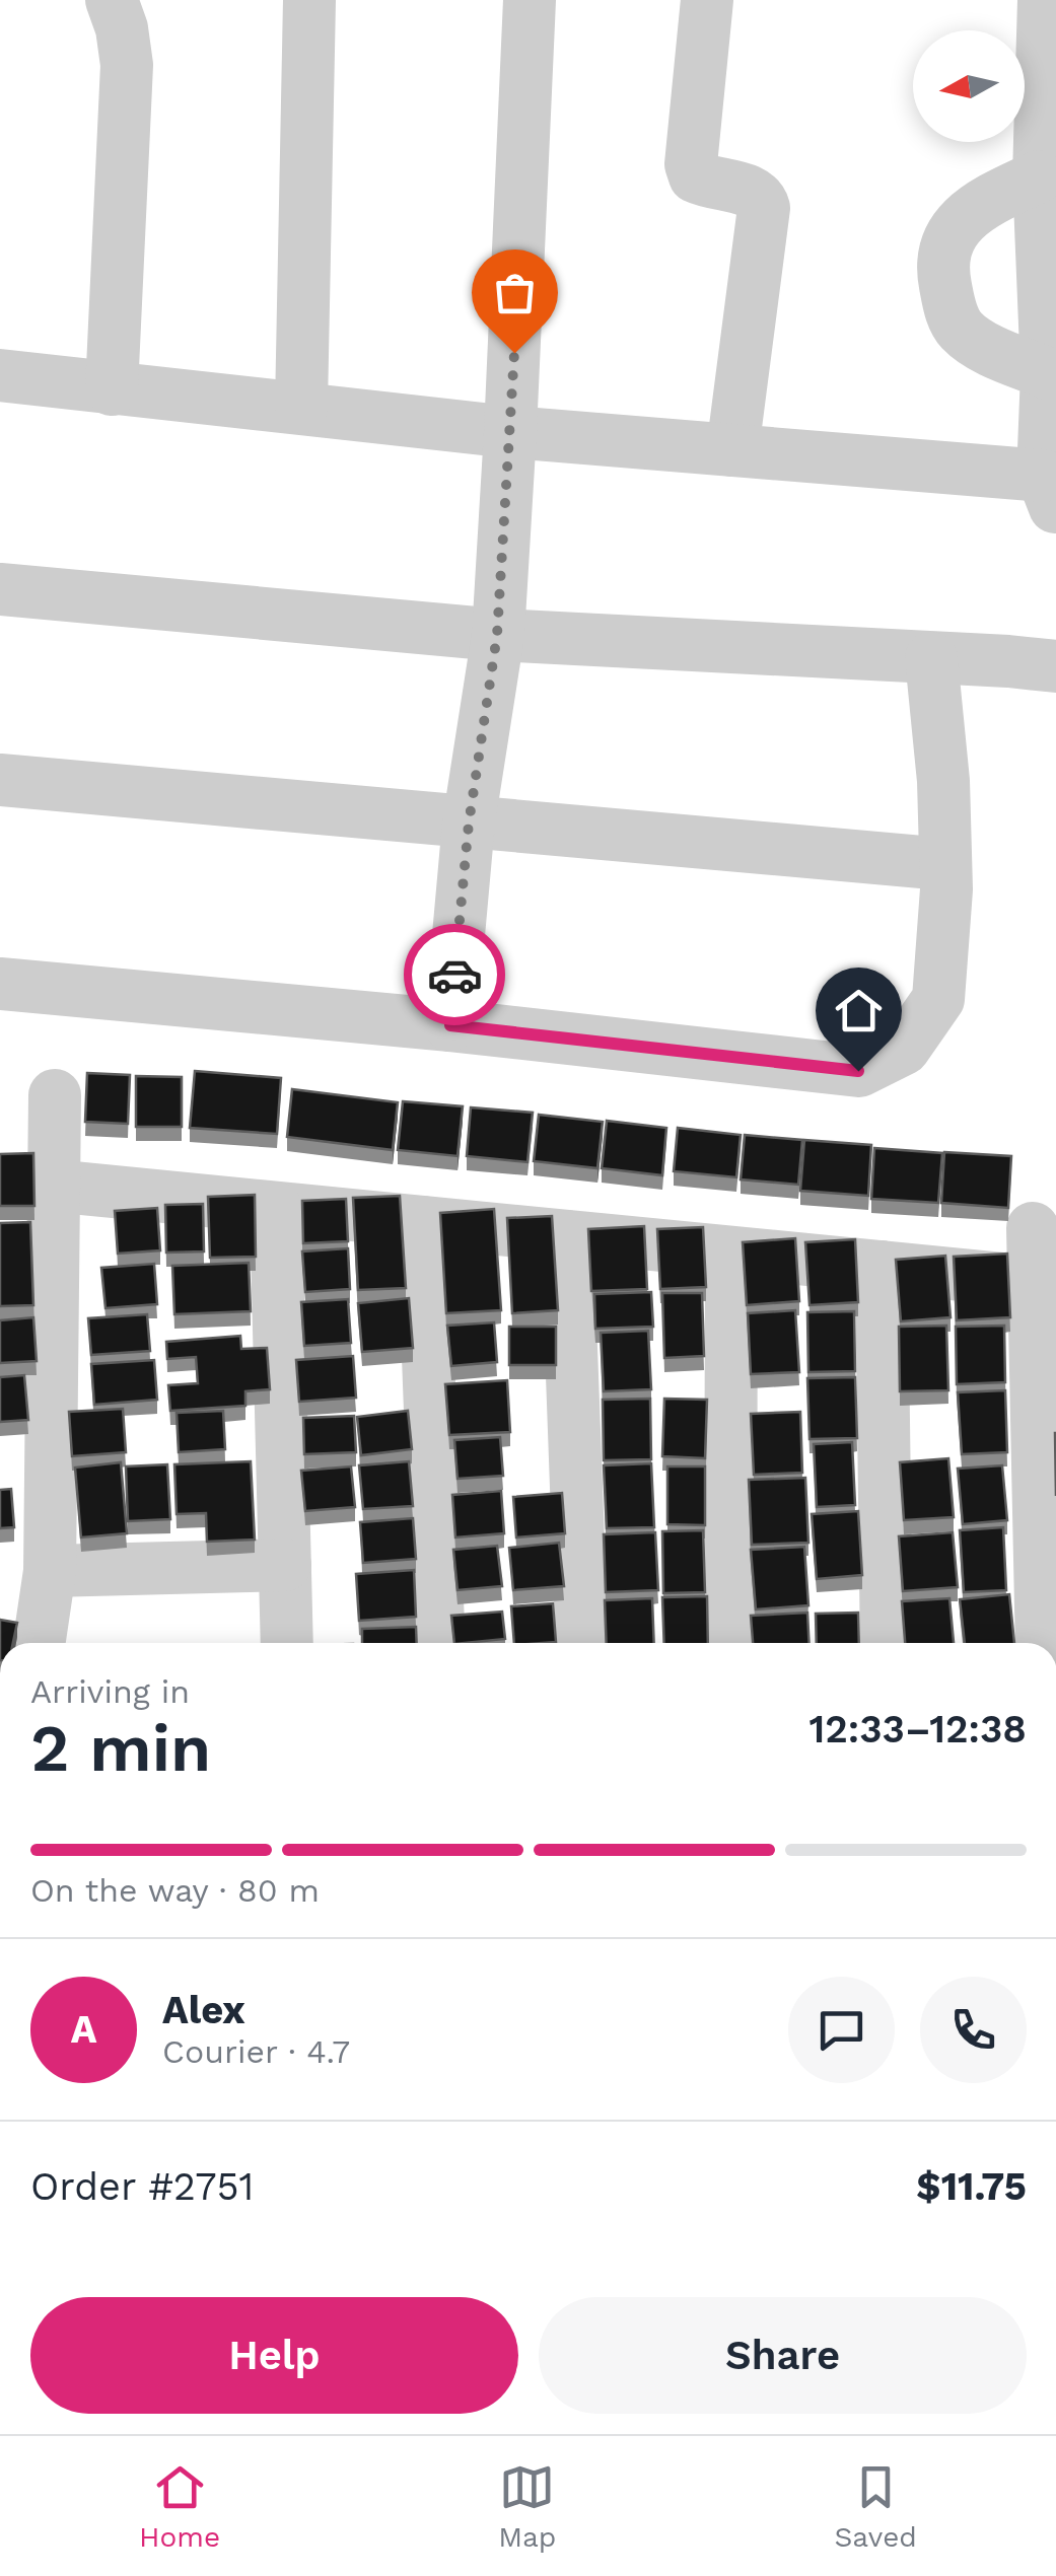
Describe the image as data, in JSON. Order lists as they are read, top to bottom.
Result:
{
  "north": "left",
  "page": {
    "heading": ["2 min", "Arriving in", "12:33–12:38"],
    "panel": [
      "Alex",
      "Courier · 4.7",
      "Order #2751",
      "$11.75"
    ],
    "bar": "On the way · 80 m",
    "round": "A",
    "buttons": ["Help", "Share"],
    "tabs": ["Home", "Map", "Saved"]
  }
}
